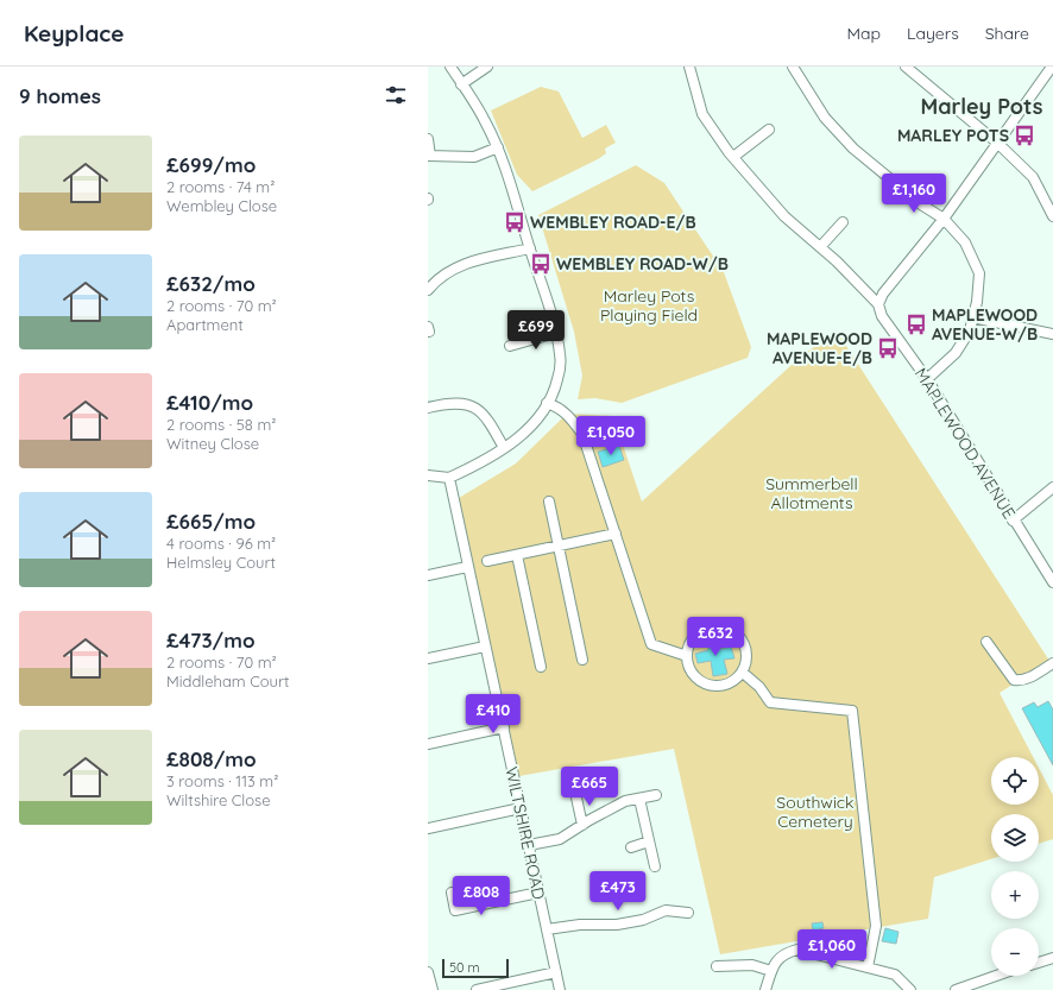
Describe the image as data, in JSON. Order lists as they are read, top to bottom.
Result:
{
  "streets": {
    "street": ["MAPLEWOOD AVENUE", "WILTSHIRE ROAD"]
  },
  "districts": ["Marley Pots"],
  "parks": ["Marley Pots Playing Field", "Summerbell Allotments", "Southwick Cemetery"],
  "places": {
    "bus stop": [
      "MARLEY POTS",
      "WEMBLEY ROAD-E/B",
      "WEMBLEY ROAD-W/B",
      "MAPLEWOOD AVENUE-W/B",
      "MAPLEWOOD AVENUE-E/B"
    ]
  },
  "scale_bar": "50 m",
  "page": {
    "header": "Keyplace",
    "nav": ["Map", "Layers", "Share"],
    "heading": "9 homes",
    "list": [
      {
        "name": "£699/mo",
        "note": "2 rooms · 74 m² · Wembley Close"
      },
      {
        "name": "£632/mo",
        "note": "2 rooms · 70 m² · Apartment"
      },
      {
        "name": "£410/mo",
        "note": "2 rooms · 58 m² · Witney Close"
      },
      {
        "name": "£665/mo",
        "note": "4 rooms · 96 m² · Helmsley Court"
      },
      {
        "name": "£473/mo",
        "note": "2 rooms · 70 m² · Middleham Court"
      },
      {
        "name": "£808/mo",
        "note": "3 rooms · 113 m² · Wiltshire Close"
      }
    ],
    "price": [
      "£1,160",
      "£699",
      "£1,050",
      "£632",
      "£410",
      "£665",
      "£473",
      "£808",
      "£1,060"
    ],
    "map_buttons": ["+", "−"],
    "scale": "50 m"
  }
}
